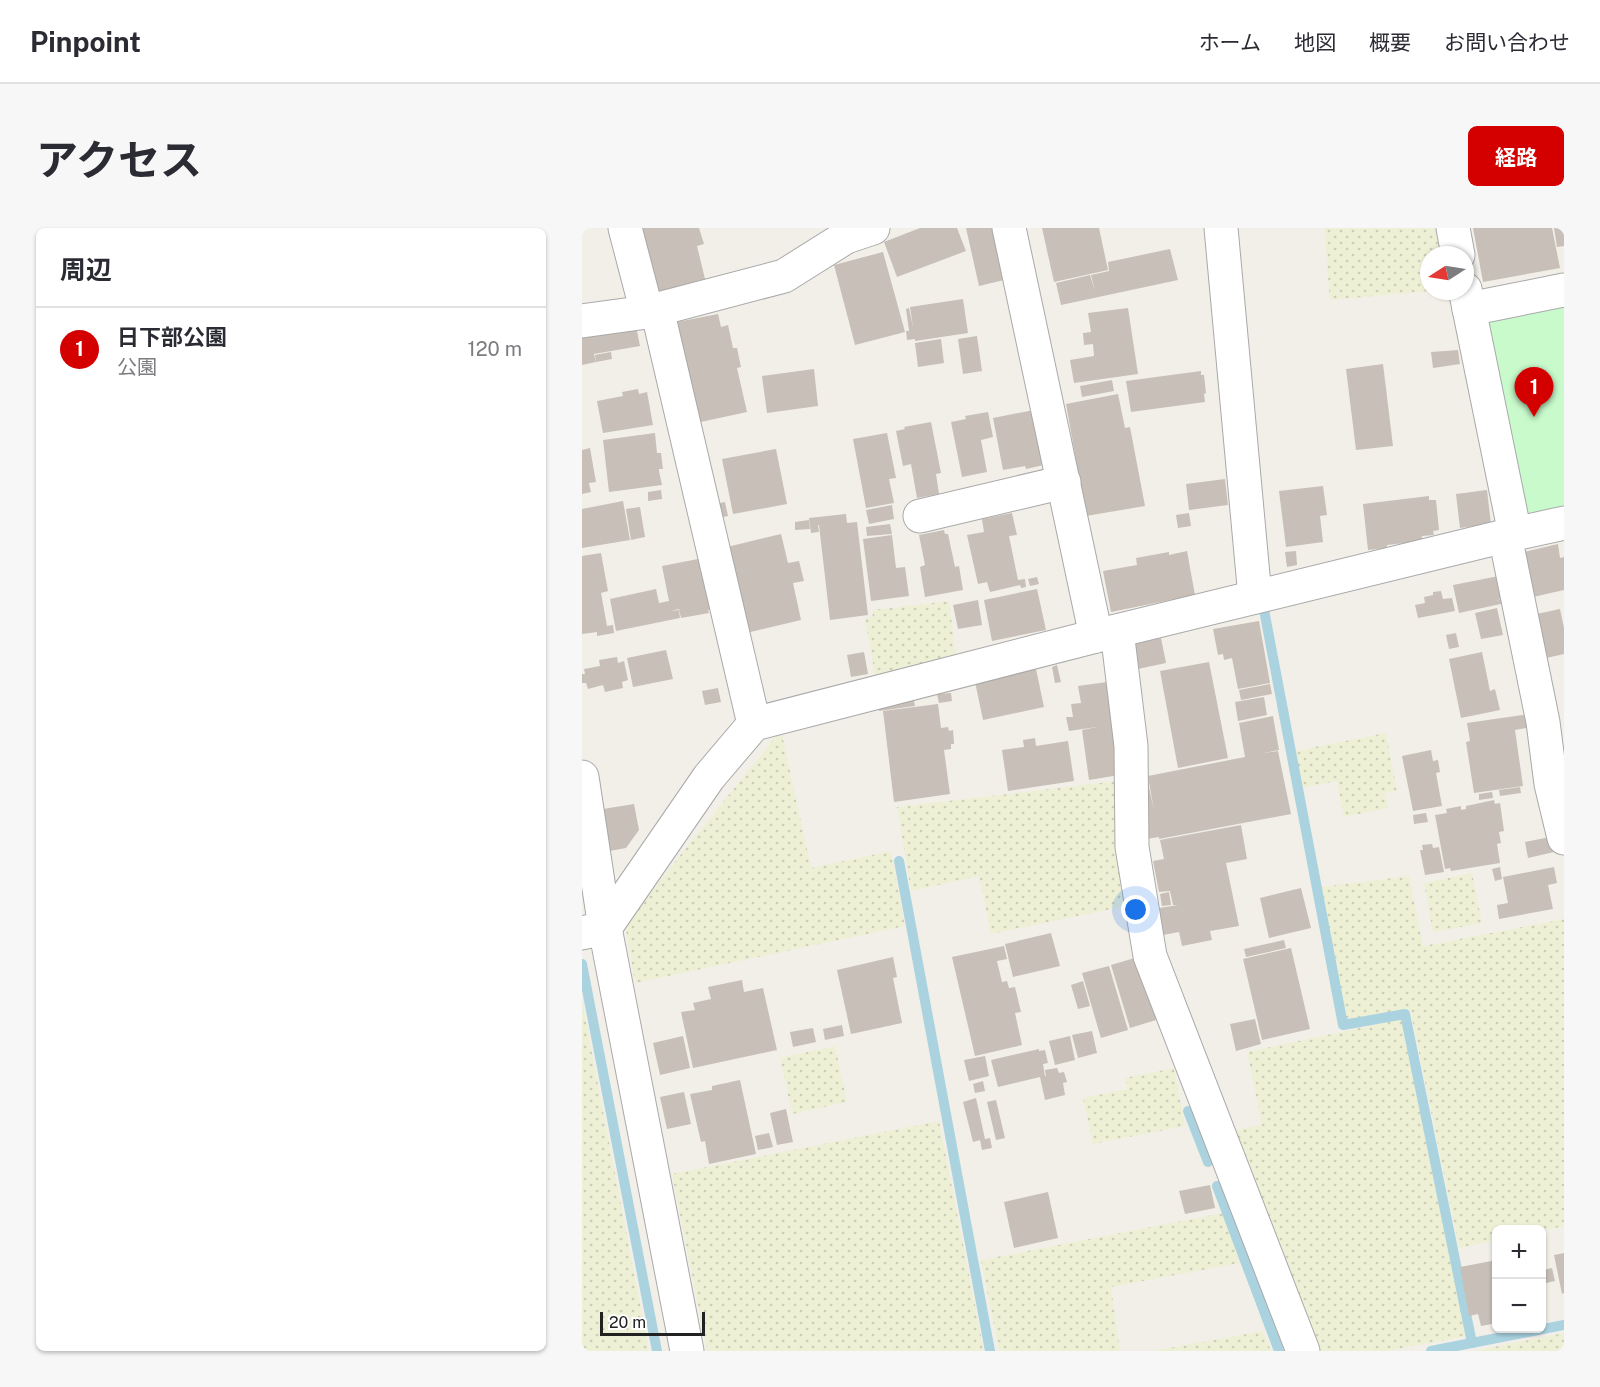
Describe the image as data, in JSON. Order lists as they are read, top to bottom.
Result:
{
  "scale_bar": "20 m",
  "north": "left",
  "page": {
    "header": "Pinpoint",
    "nav": [
      "ホーム",
      "地図",
      "概要",
      "お問い合わせ"
    ],
    "title": "アクセス",
    "buttons": "経路",
    "heading": "周辺",
    "list": [
      {
        "mark": "1",
        "name": "日下部公園",
        "note": "公園",
        "value": "120 m"
      }
    ],
    "pins": "1",
    "map_buttons": ["+", "−"],
    "scale": "20 m"
  }
}
